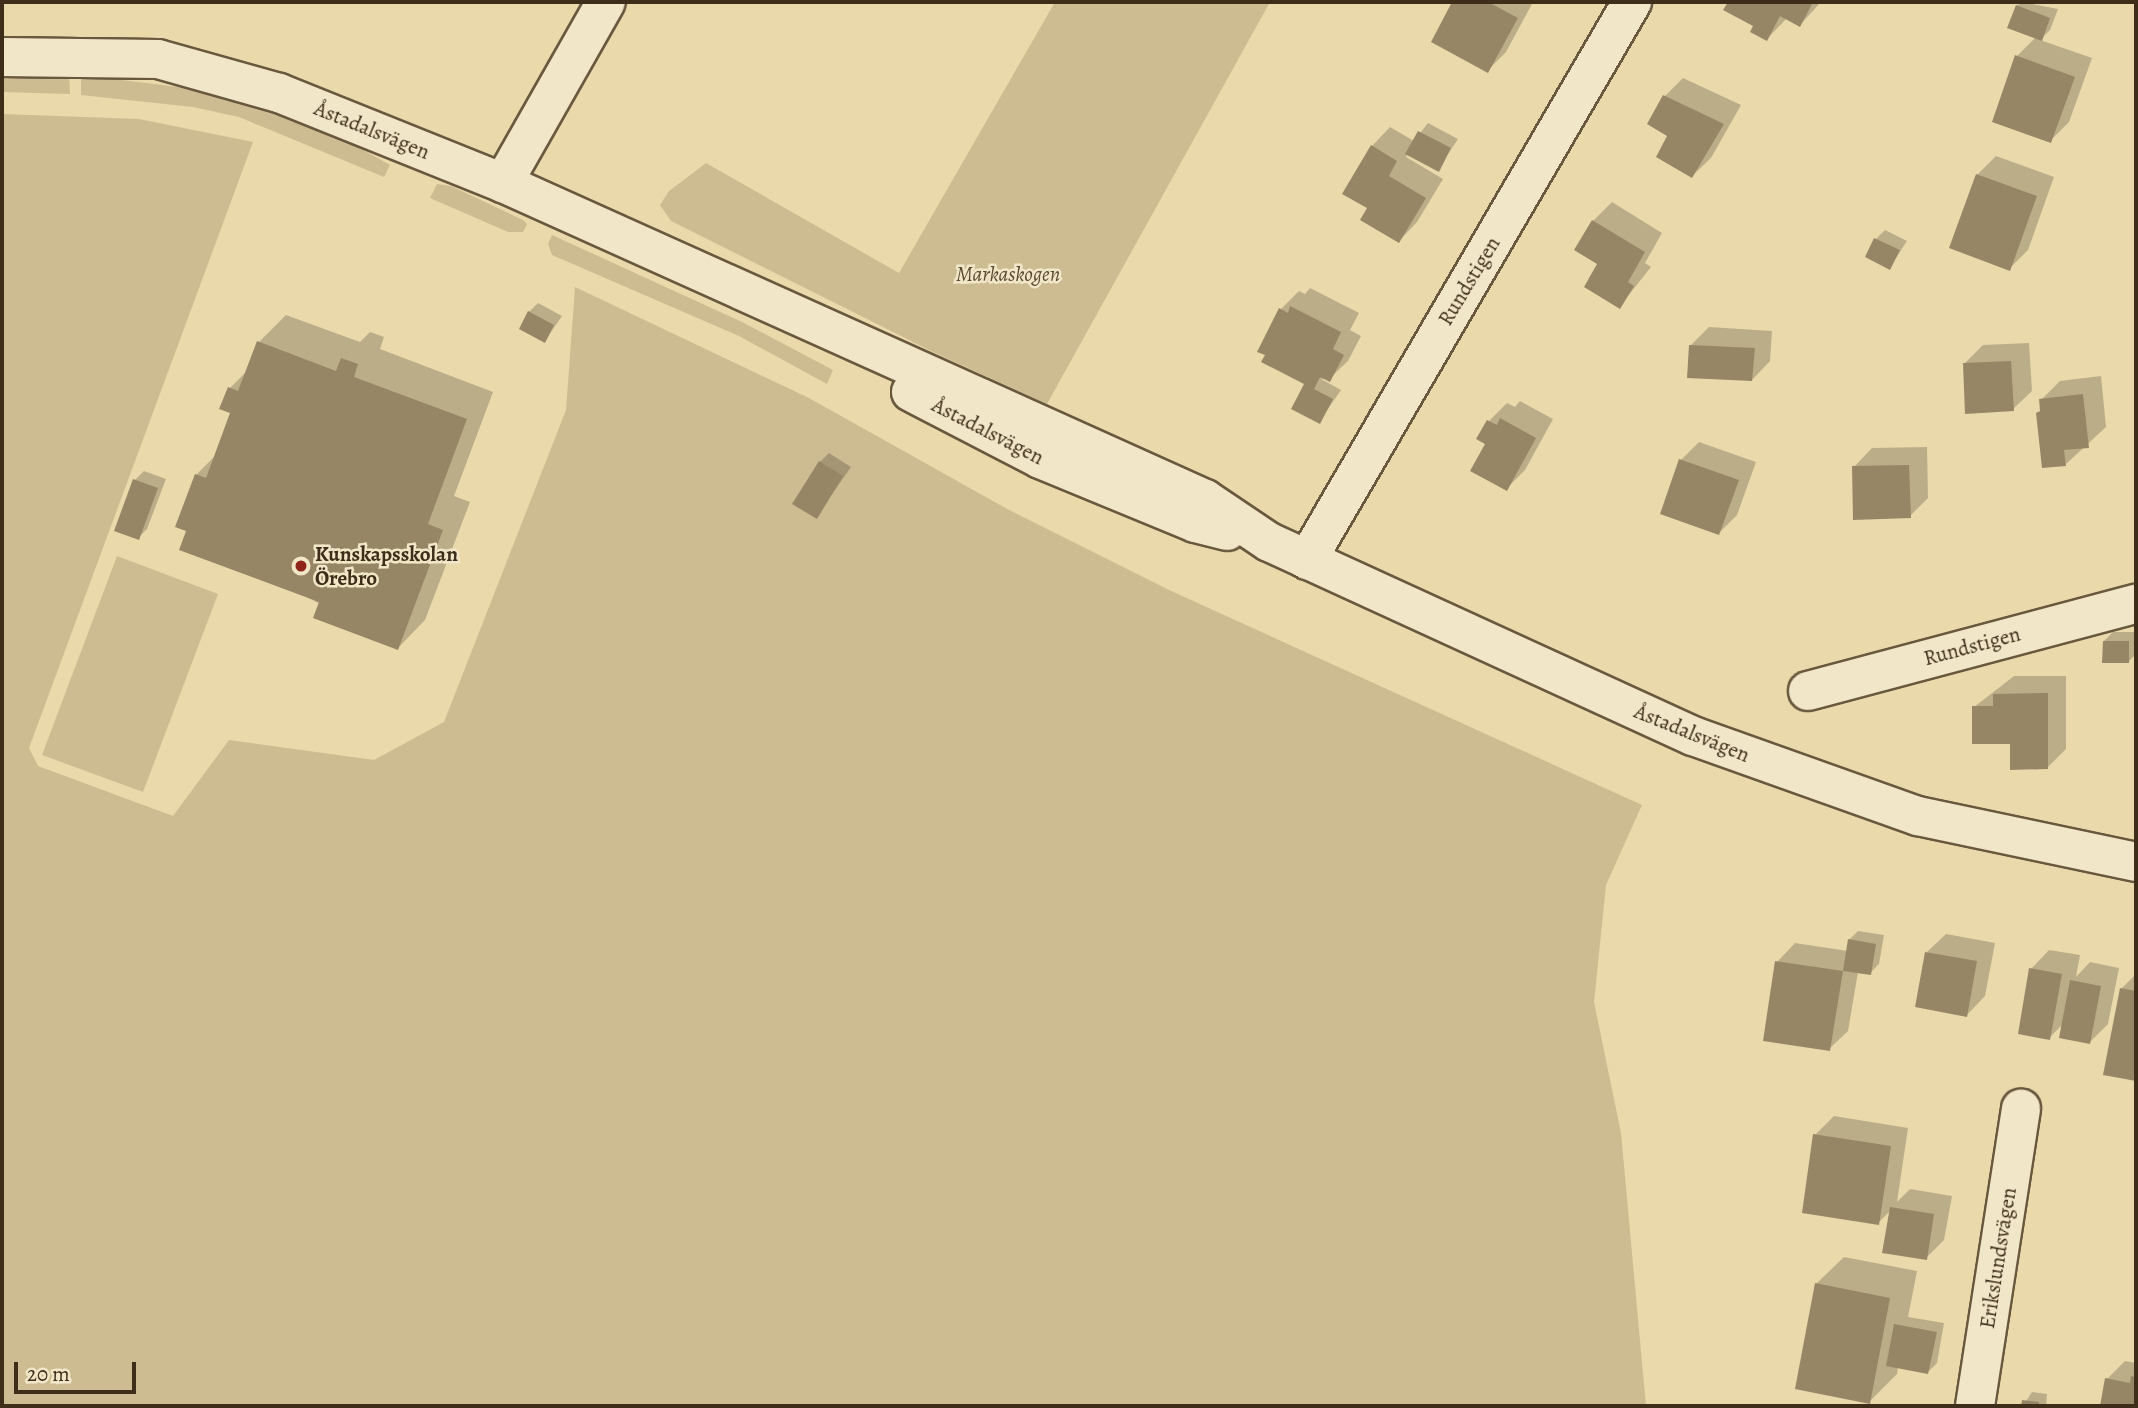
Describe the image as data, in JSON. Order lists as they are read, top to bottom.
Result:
{
  "streets": {
    "street": ["Åstadalsvägen", "Rundstigen", "Erikslundsvägen"]
  },
  "crossings": [
    ["Åstadalsvägen", "Rundstigen"]
  ],
  "parks": ["Markaskogen"],
  "places": ["Kunskapsskolan Örebro"],
  "scale_bar": "20 m"
}
